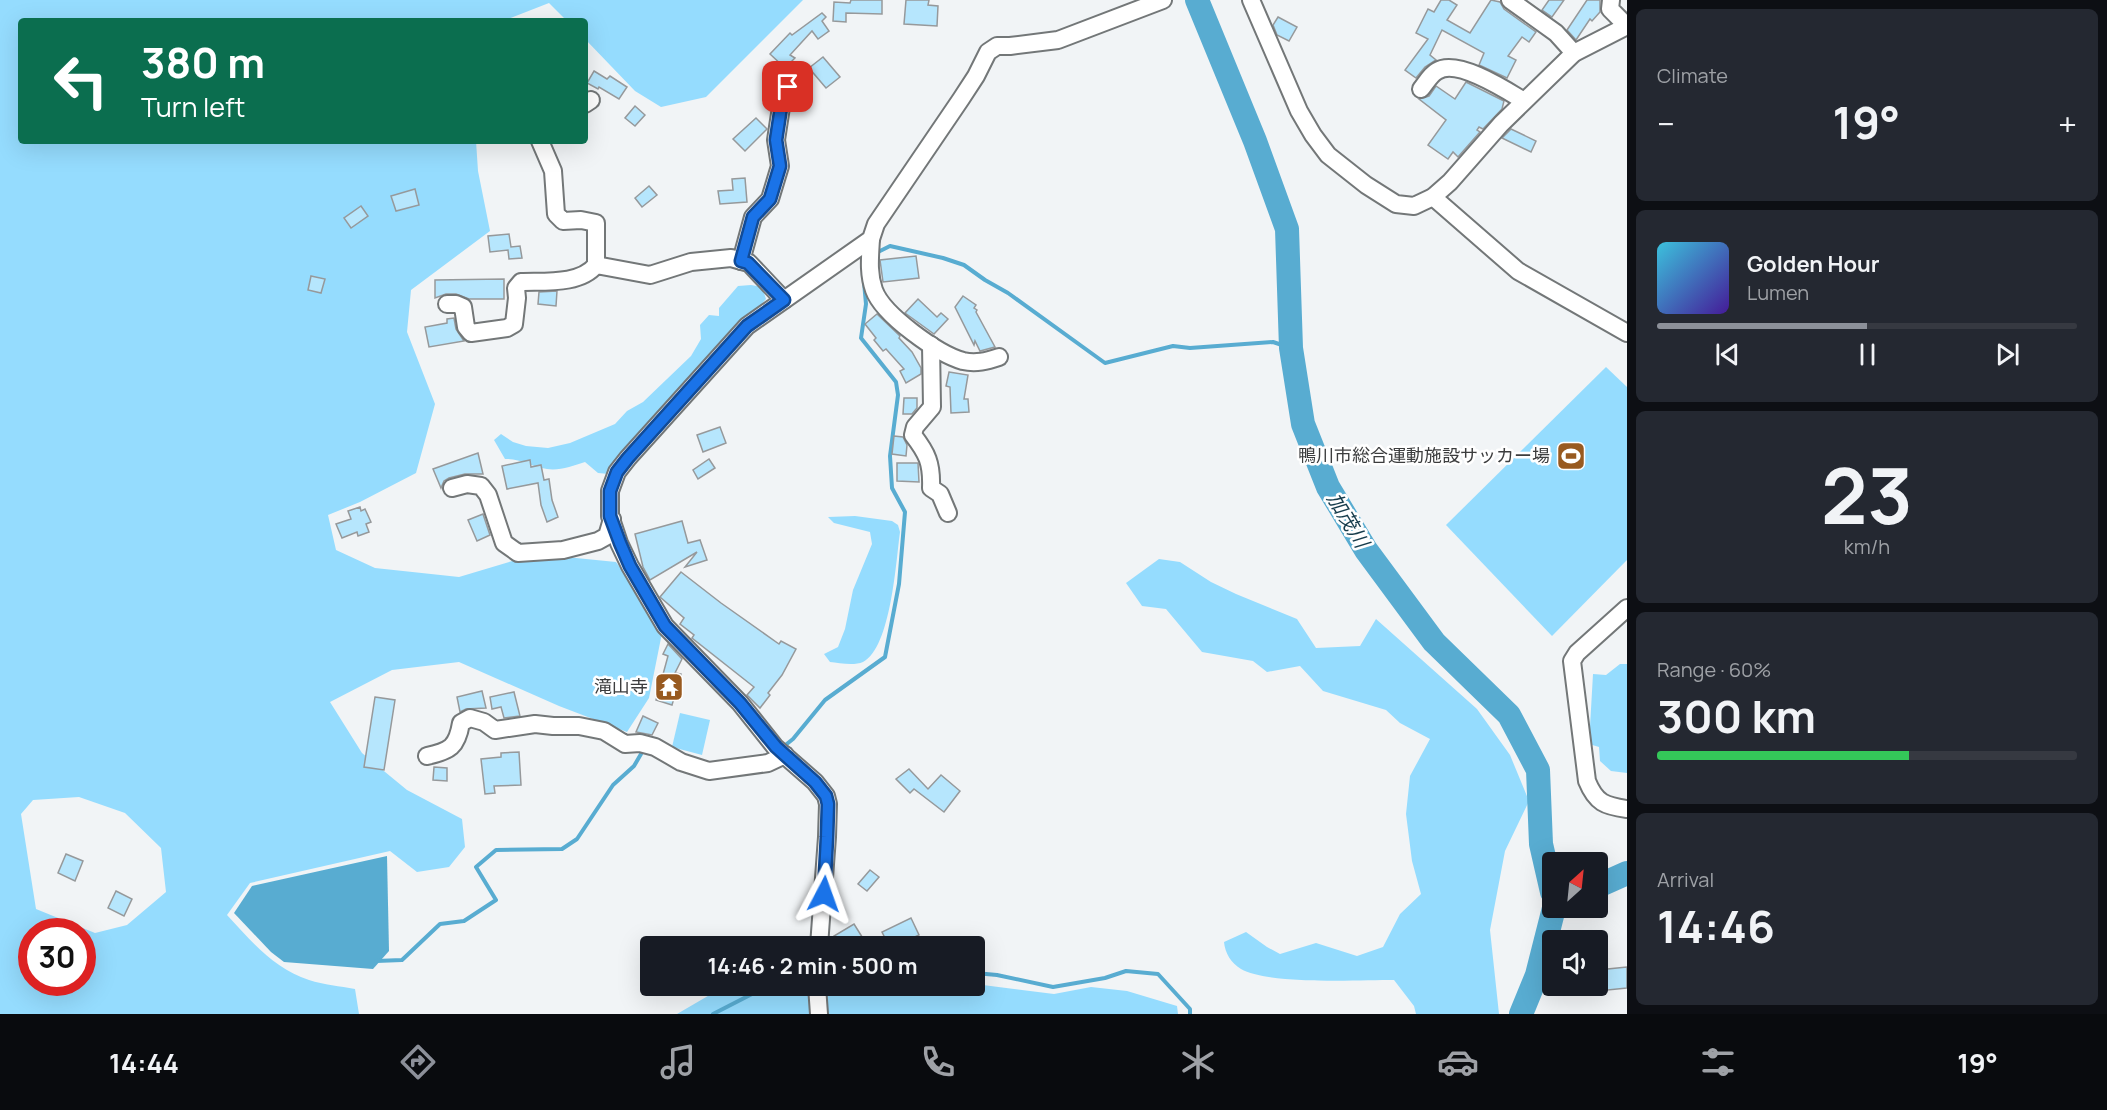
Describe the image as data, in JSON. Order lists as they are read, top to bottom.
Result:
{
  "water": ["加茂川"],
  "places": {
    "sports": ["鴨川市総合運動施設サッカー場"],
    "temple": ["滝山寺"]
  },
  "north": "top right",
  "page": {
    "tile": [
      "Climate",
      ["23", "km/h"],
      ["Range · 60%", "300 km"],
      ["Arrival", "14:46"]
    ],
    "turn": ["380 m", "Turn left"],
    "heat": ["−", "19°", "+"],
    "song": ["Golden Hour", "Lumen"],
    "limit": "30",
    "trip": "14:46 · 2 min · 500 m",
    "tabs": ["14:44", "19°"]
  }
}
